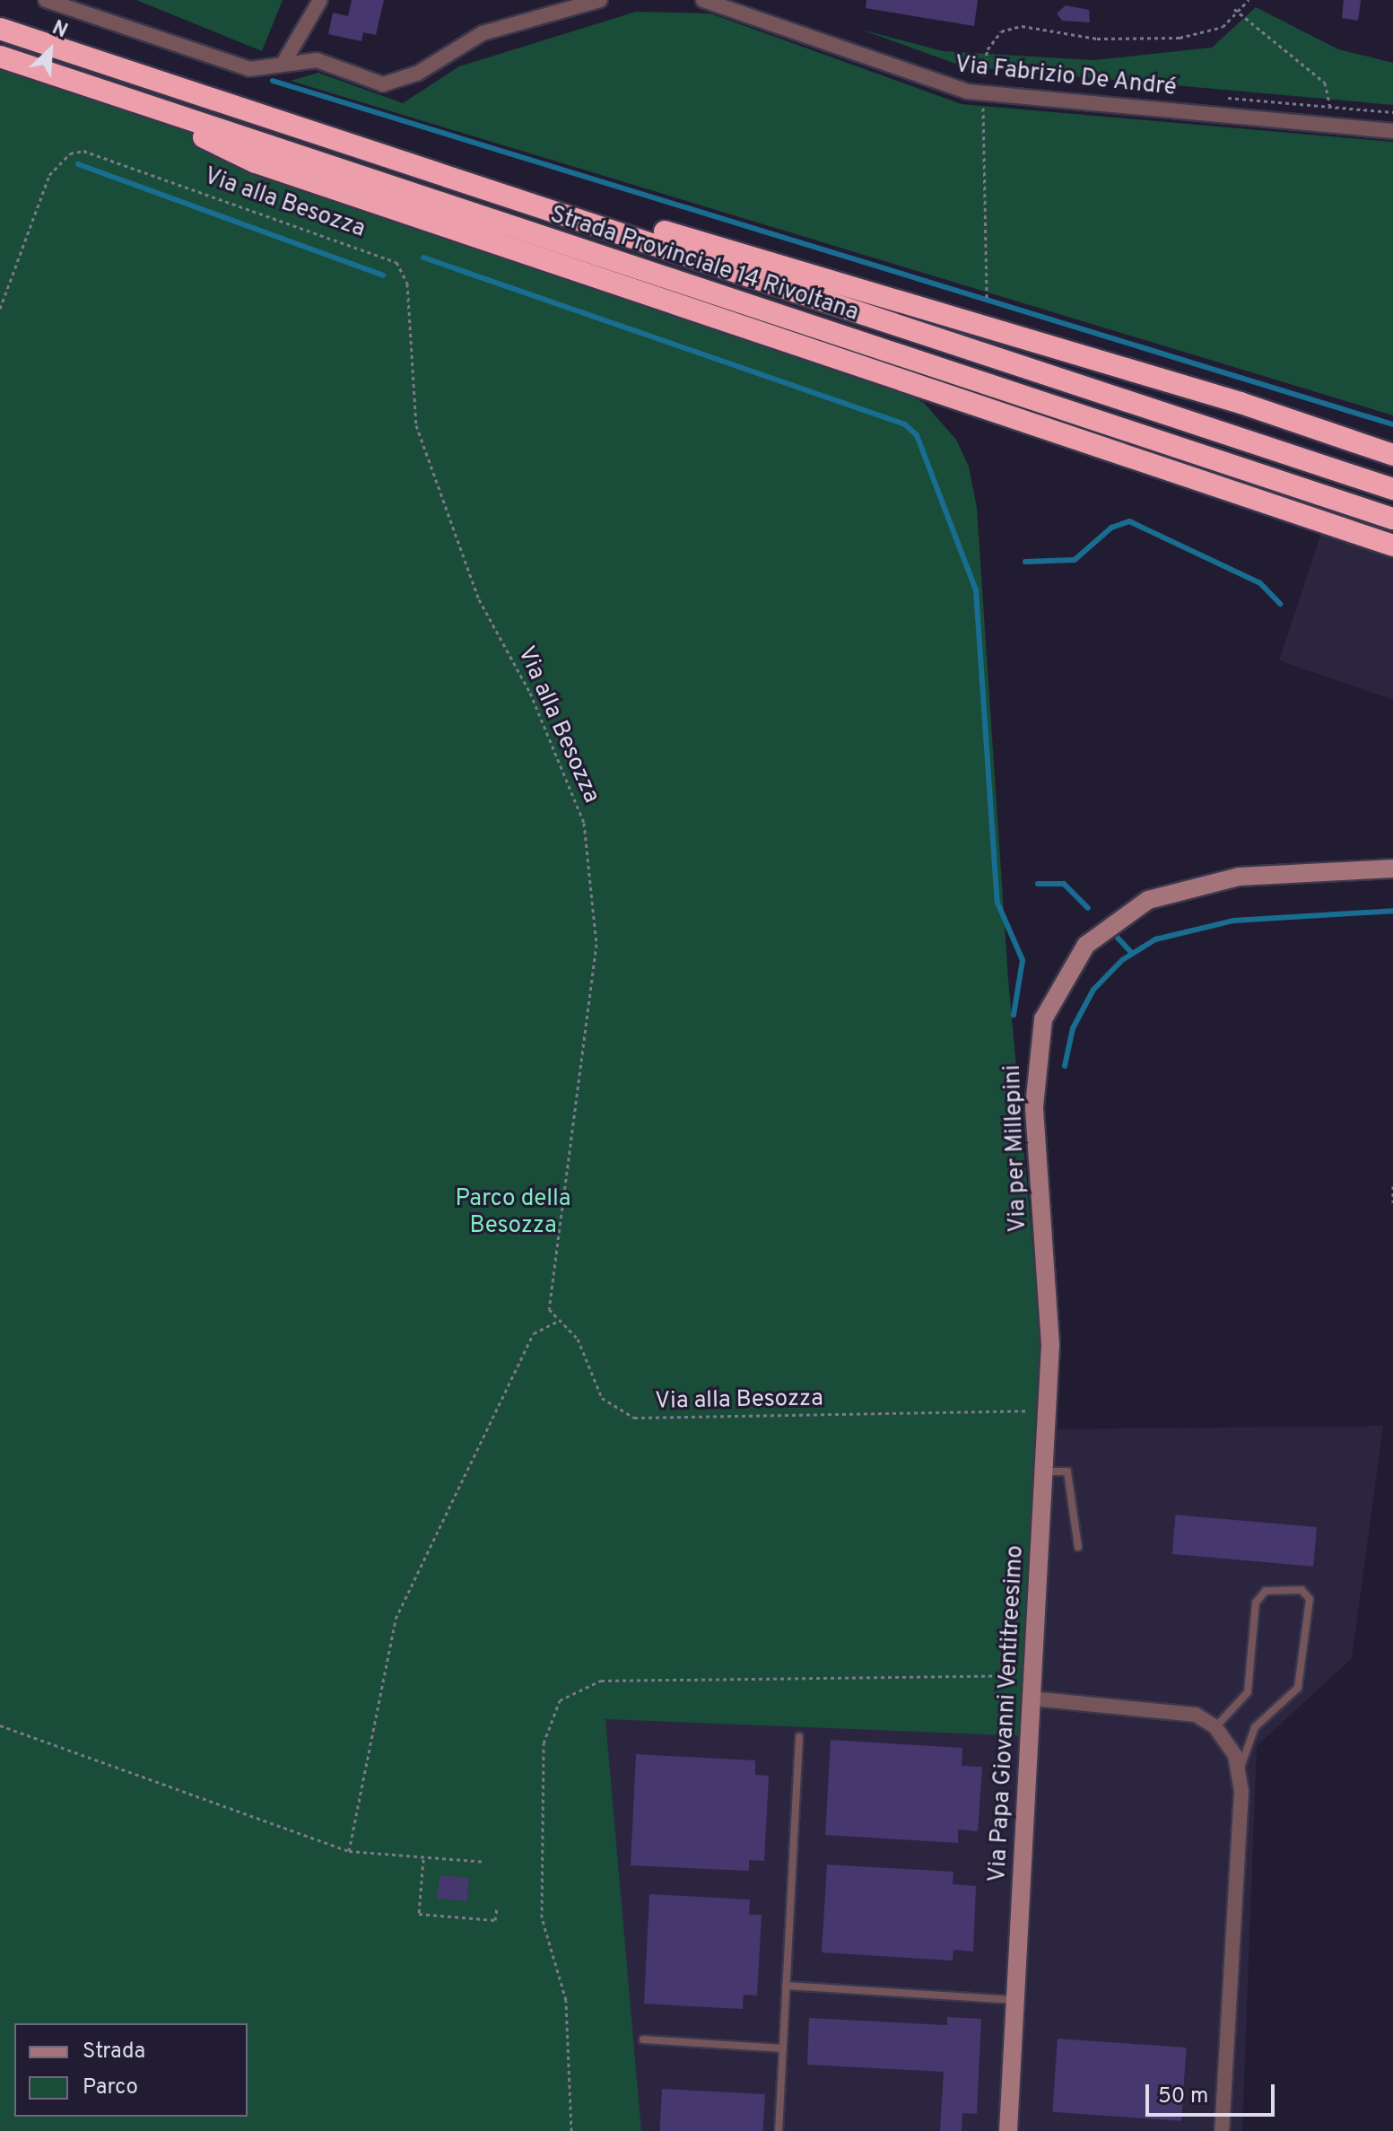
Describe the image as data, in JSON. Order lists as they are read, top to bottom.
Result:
{
  "streets": {
    "highway": ["Strada Provinciale 14 Rivoltana"],
    "street": ["Via Fabrizio De André", "Via per Millepini", "Via Papa Giovanni Ventitreesimo"],
    "path": ["Via alla Besozza"]
  },
  "crossings": [
    ["Via alla Besozza", "Via per Millepini"],
    ["Via alla Besozza", "Via Papa Giovanni Ventitreesimo"],
    ["Via per Millepini", "Via Papa Giovanni Ventitreesimo"]
  ],
  "parks": ["Parco della Besozza"],
  "legend": ["Strada", "Parco"],
  "scale_bar": "50 m",
  "north": "top right"
}
